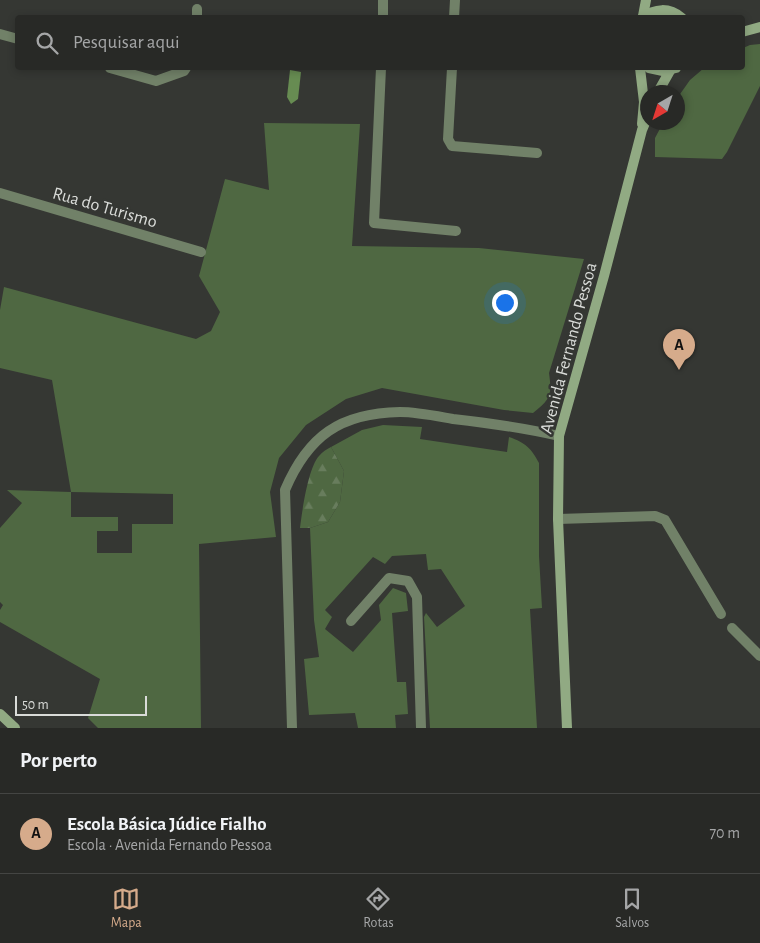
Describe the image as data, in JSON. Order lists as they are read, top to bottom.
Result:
{
  "streets": {
    "street": ["Rua do Turismo", "Avenida Fernando Pessoa"]
  },
  "scale_bar": "50 m",
  "north": "bottom left",
  "page": {
    "search": "Pesquisar aqui",
    "pins": "A",
    "scale": "50 m",
    "heading": "Por perto",
    "list": [
      {
        "mark": "A",
        "name": "Escola Básica Júdice Fialho",
        "note": "Escola · Avenida Fernando Pessoa",
        "value": "70 m"
      }
    ],
    "nav": ["Mapa", "Rotas", "Salvos"]
  }
}
